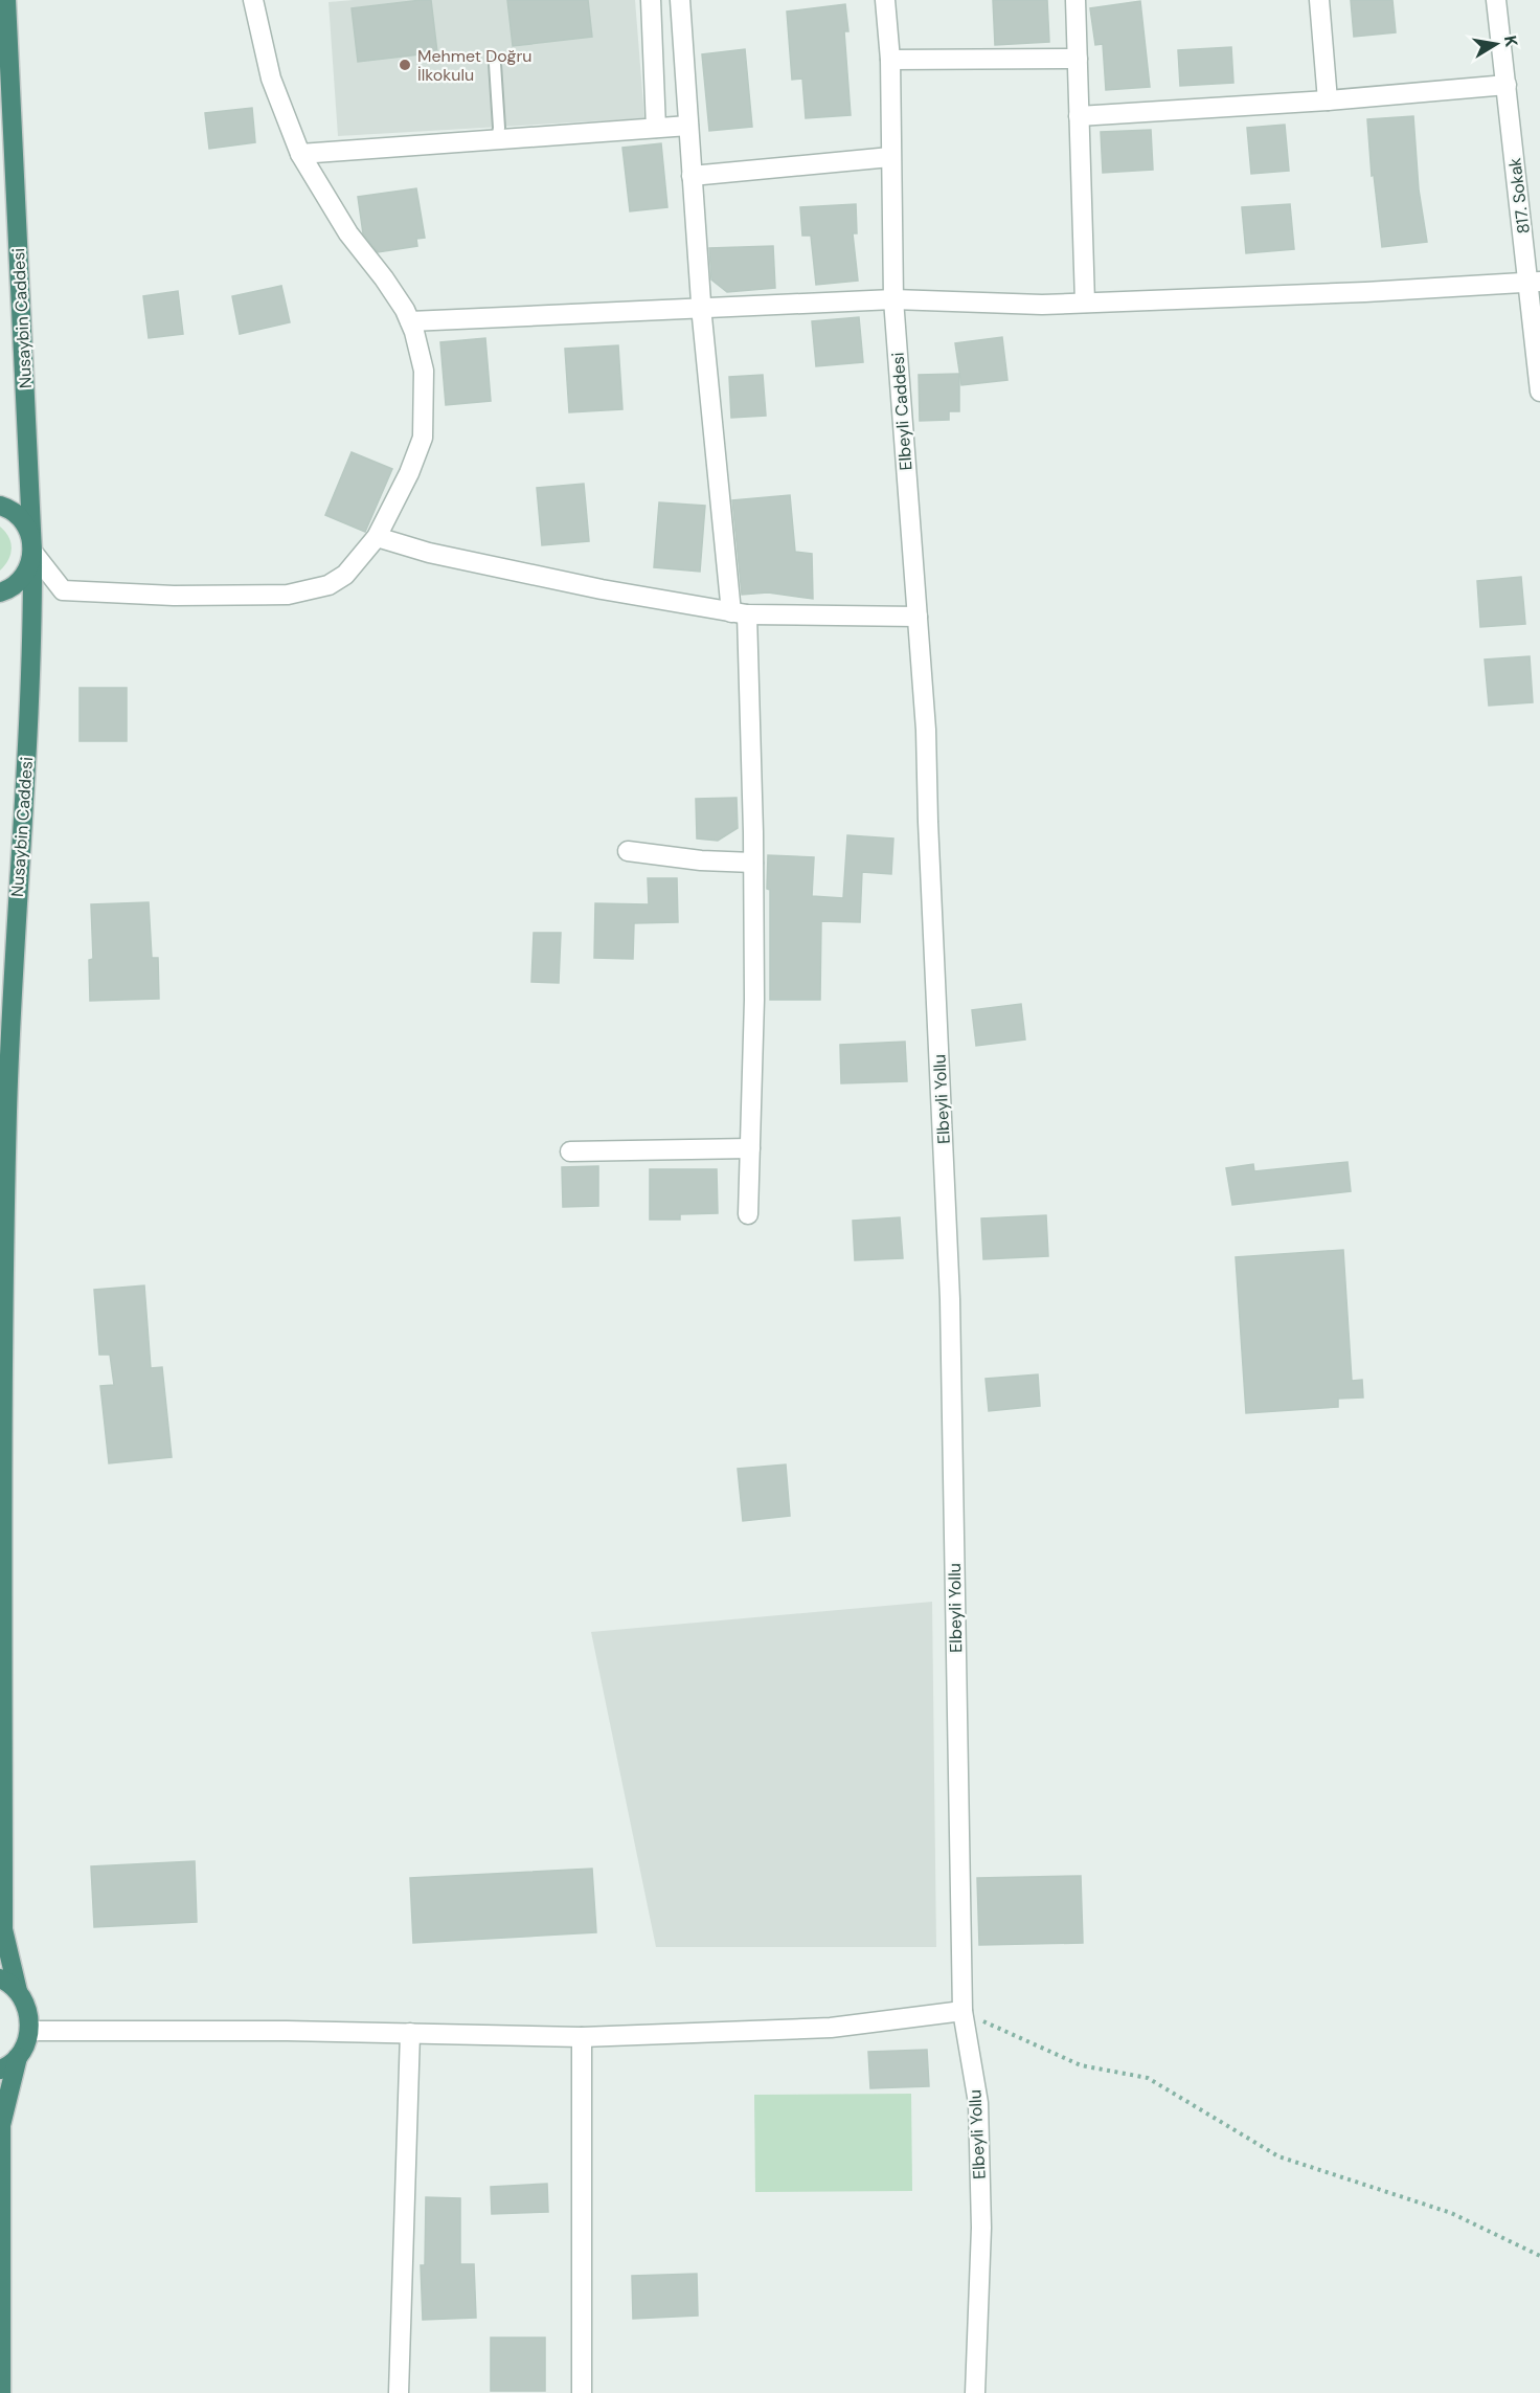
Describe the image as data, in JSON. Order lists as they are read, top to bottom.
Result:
{
  "streets": {
    "highway": ["Nusaybin Caddesi"],
    "street": ["817. Sokak", "Elbeyli Caddesi", "Elbeyli Yollu"]
  },
  "crossings": [
    ["Elbeyli Caddesi", "Elbeyli Yollu"]
  ],
  "places": ["Mehmet Doğru İlkokulu"],
  "north": "right"
}
